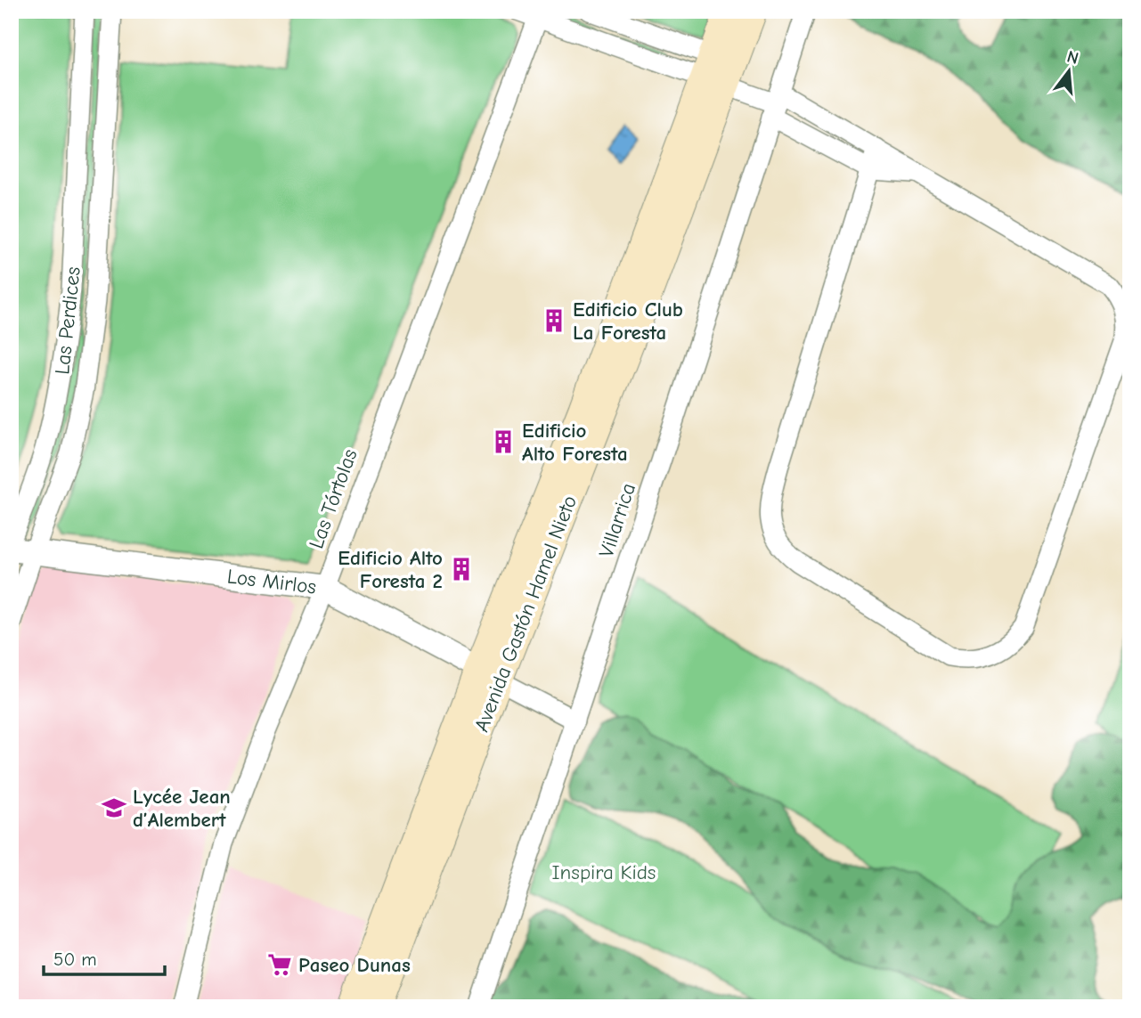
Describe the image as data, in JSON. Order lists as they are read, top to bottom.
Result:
{
  "streets": {
    "main road": ["Avenida Gastón Hamel Nieto"],
    "street": [
      "Las Perdices",
      "Las Tórtolas",
      "Villarrica",
      "Los Mirlos"
    ]
  },
  "crossings": [
    ["Las Perdices", "Los Mirlos"],
    ["Las Tórtolas", "Los Mirlos"],
    ["Villarrica", "Los Mirlos"],
    ["Los Mirlos", "Avenida Gastón Hamel Nieto"]
  ],
  "parks": ["Inspira Kids"],
  "places": {
    "building": ["Edificio Club La Foresta", "Edificio Alto Foresta", "Edificio Alto Foresta 2"],
    "school or university": ["Lycée Jean d’Alembert"],
    "supermarket": ["Paseo Dunas"]
  },
  "scale_bar": "50 m",
  "north": "top"
}
